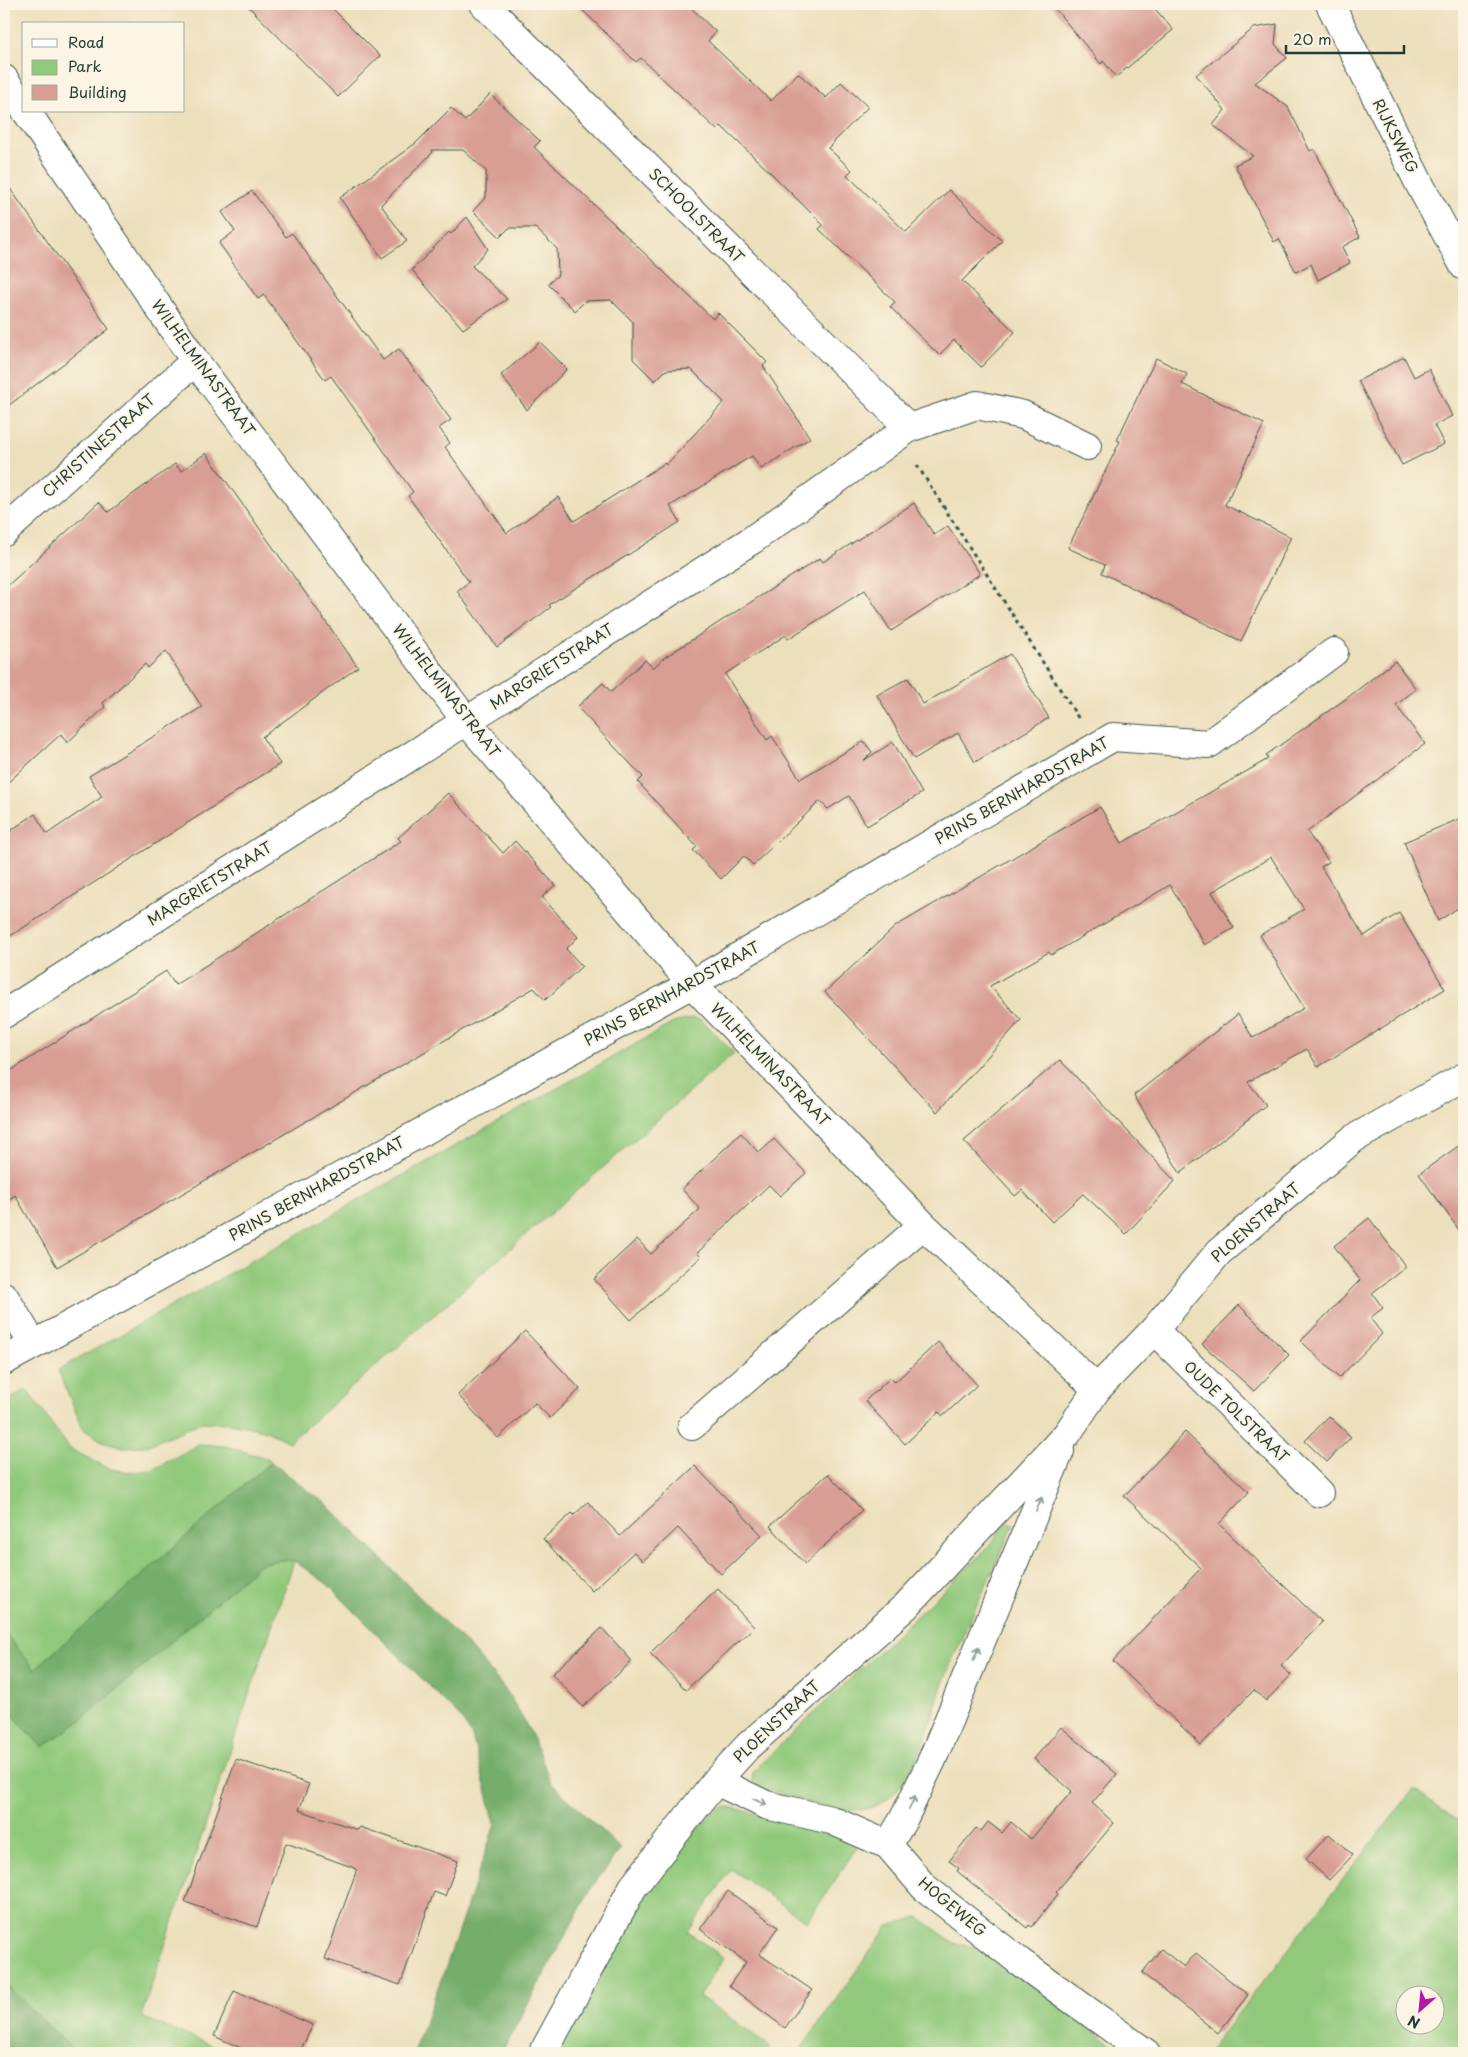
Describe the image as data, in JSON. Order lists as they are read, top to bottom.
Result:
{
  "streets": {
    "street": [
      "RIJKSWEG",
      "SCHOOLSTRAAT",
      "WILHELMINASTRAAT",
      "CHRISTINESTRAAT",
      "MARGRIETSTRAAT",
      "PRINS BERNHARDSTRAAT",
      "PLOENSTRAAT",
      "OUDE TOLSTRAAT",
      "HOGEWEG"
    ]
  },
  "crossings": [
    ["SCHOOLSTRAAT", "MARGRIETSTRAAT"],
    ["WILHELMINASTRAAT", "CHRISTINESTRAAT"],
    ["WILHELMINASTRAAT", "MARGRIETSTRAAT"],
    ["WILHELMINASTRAAT", "PRINS BERNHARDSTRAAT"],
    ["WILHELMINASTRAAT", "PLOENSTRAAT"],
    ["PLOENSTRAAT", "OUDE TOLSTRAAT"],
    ["PLOENSTRAAT", "HOGEWEG"]
  ],
  "one_way": ["HOGEWEG"],
  "legend": ["Road", "Park", "Building"],
  "scale_bar": "20 m",
  "north": "bottom left"
}
